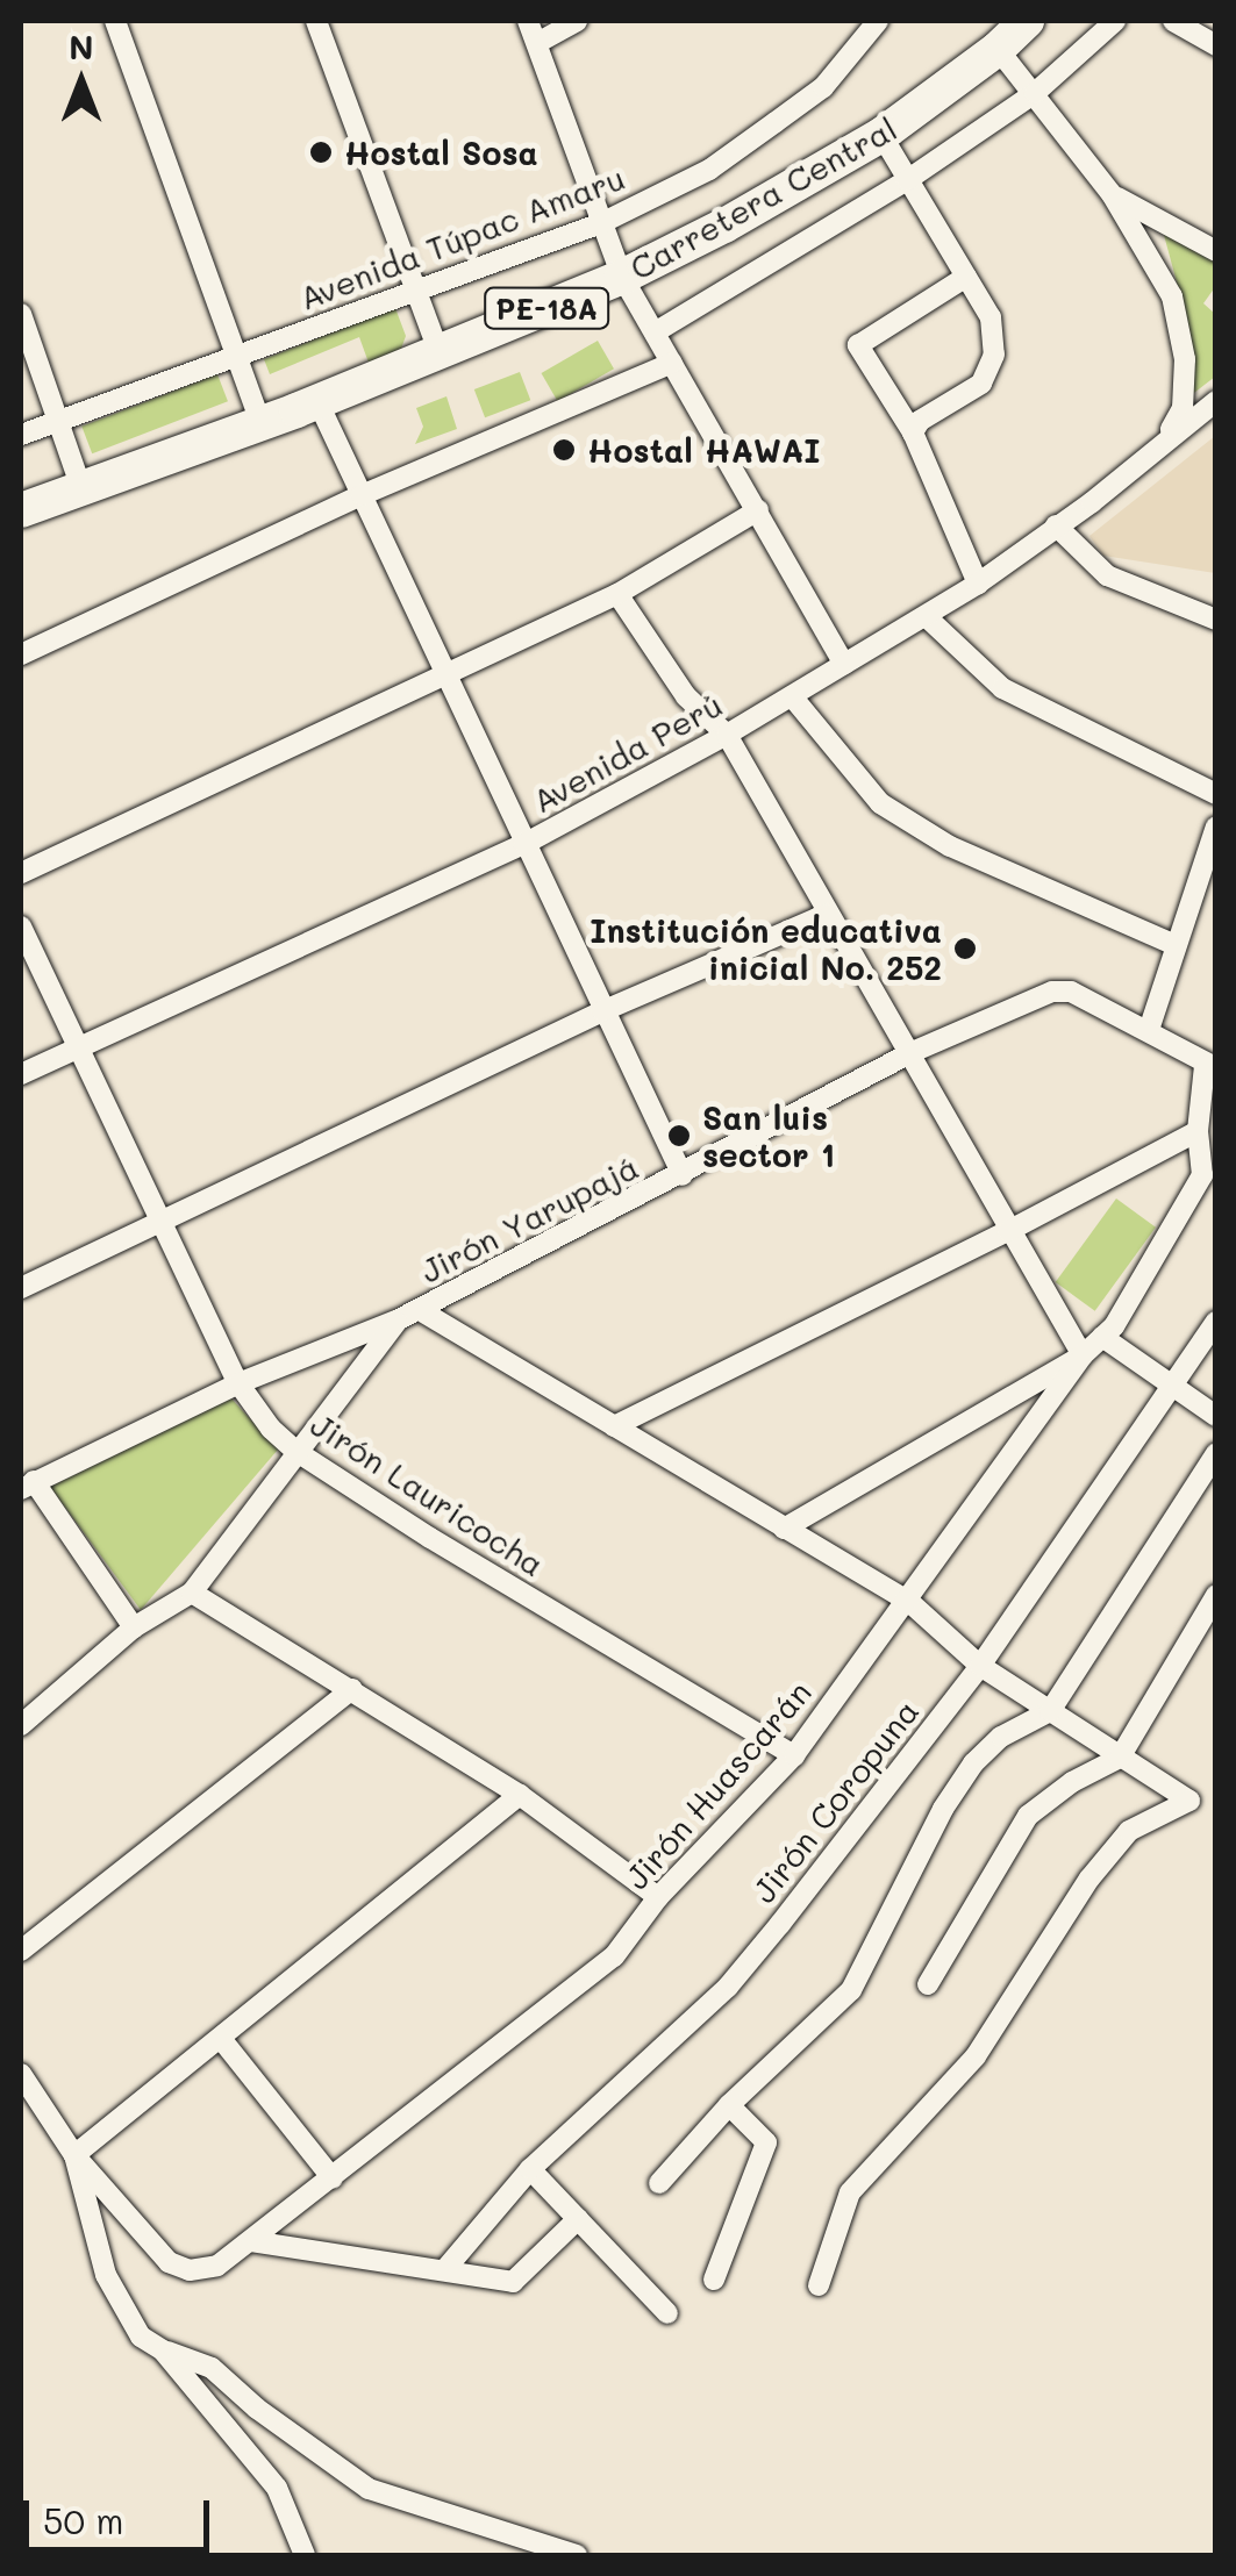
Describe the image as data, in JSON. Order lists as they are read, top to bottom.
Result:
{
  "streets": {
    "highway": ["Carretera Central", "PE-18A"],
    "street": [
      "Avenida Túpac Amaru",
      "Avenida Perú",
      "Jirón Yarupajá",
      "Jirón Lauricocha",
      "Jirón Huascarán",
      "Jirón Coropuna"
    ]
  },
  "crossings": [
    ["Avenida Perú", "Jirón Lauricocha"],
    ["Jirón Yarupajá", "Jirón Lauricocha"],
    ["Jirón Yarupajá", "Jirón Huascarán"],
    ["Jirón Lauricocha", "Jirón Huascarán"]
  ],
  "places": [
    "Hostal Sosa",
    "Hostal HAWAI",
    "Institución educativa inicial No. 252",
    "San luis sector 1"
  ],
  "scale_bar": "50 m",
  "north": "top"
}
